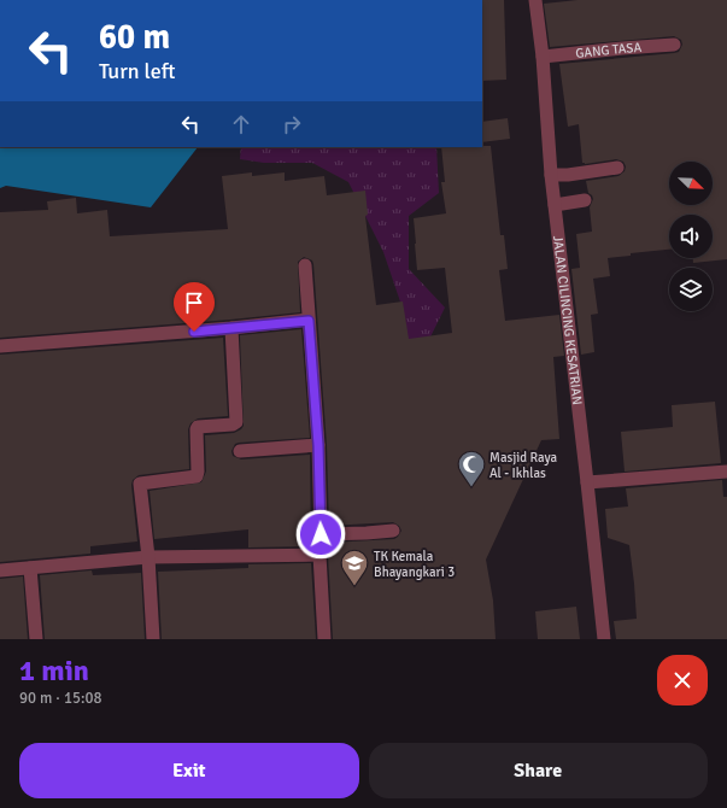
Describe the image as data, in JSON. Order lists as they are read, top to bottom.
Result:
{
  "streets": {
    "street": ["GANG TASA", "JALAN CILINCING KESATRIAN"]
  },
  "crossings": [
    ["GANG TASA", "JALAN CILINCING KESATRIAN"]
  ],
  "places": {
    "mosque": ["Masjid Raya Al - Ikhlas"],
    "school or university": ["TK Kemala Bhayangkari 3"]
  },
  "north": "bottom right",
  "page": {
    "turn": ["60 m", "Turn left"],
    "heading": ["1 min", "90 m · 15:08"],
    "buttons": ["Exit", "Share"]
  }
}
